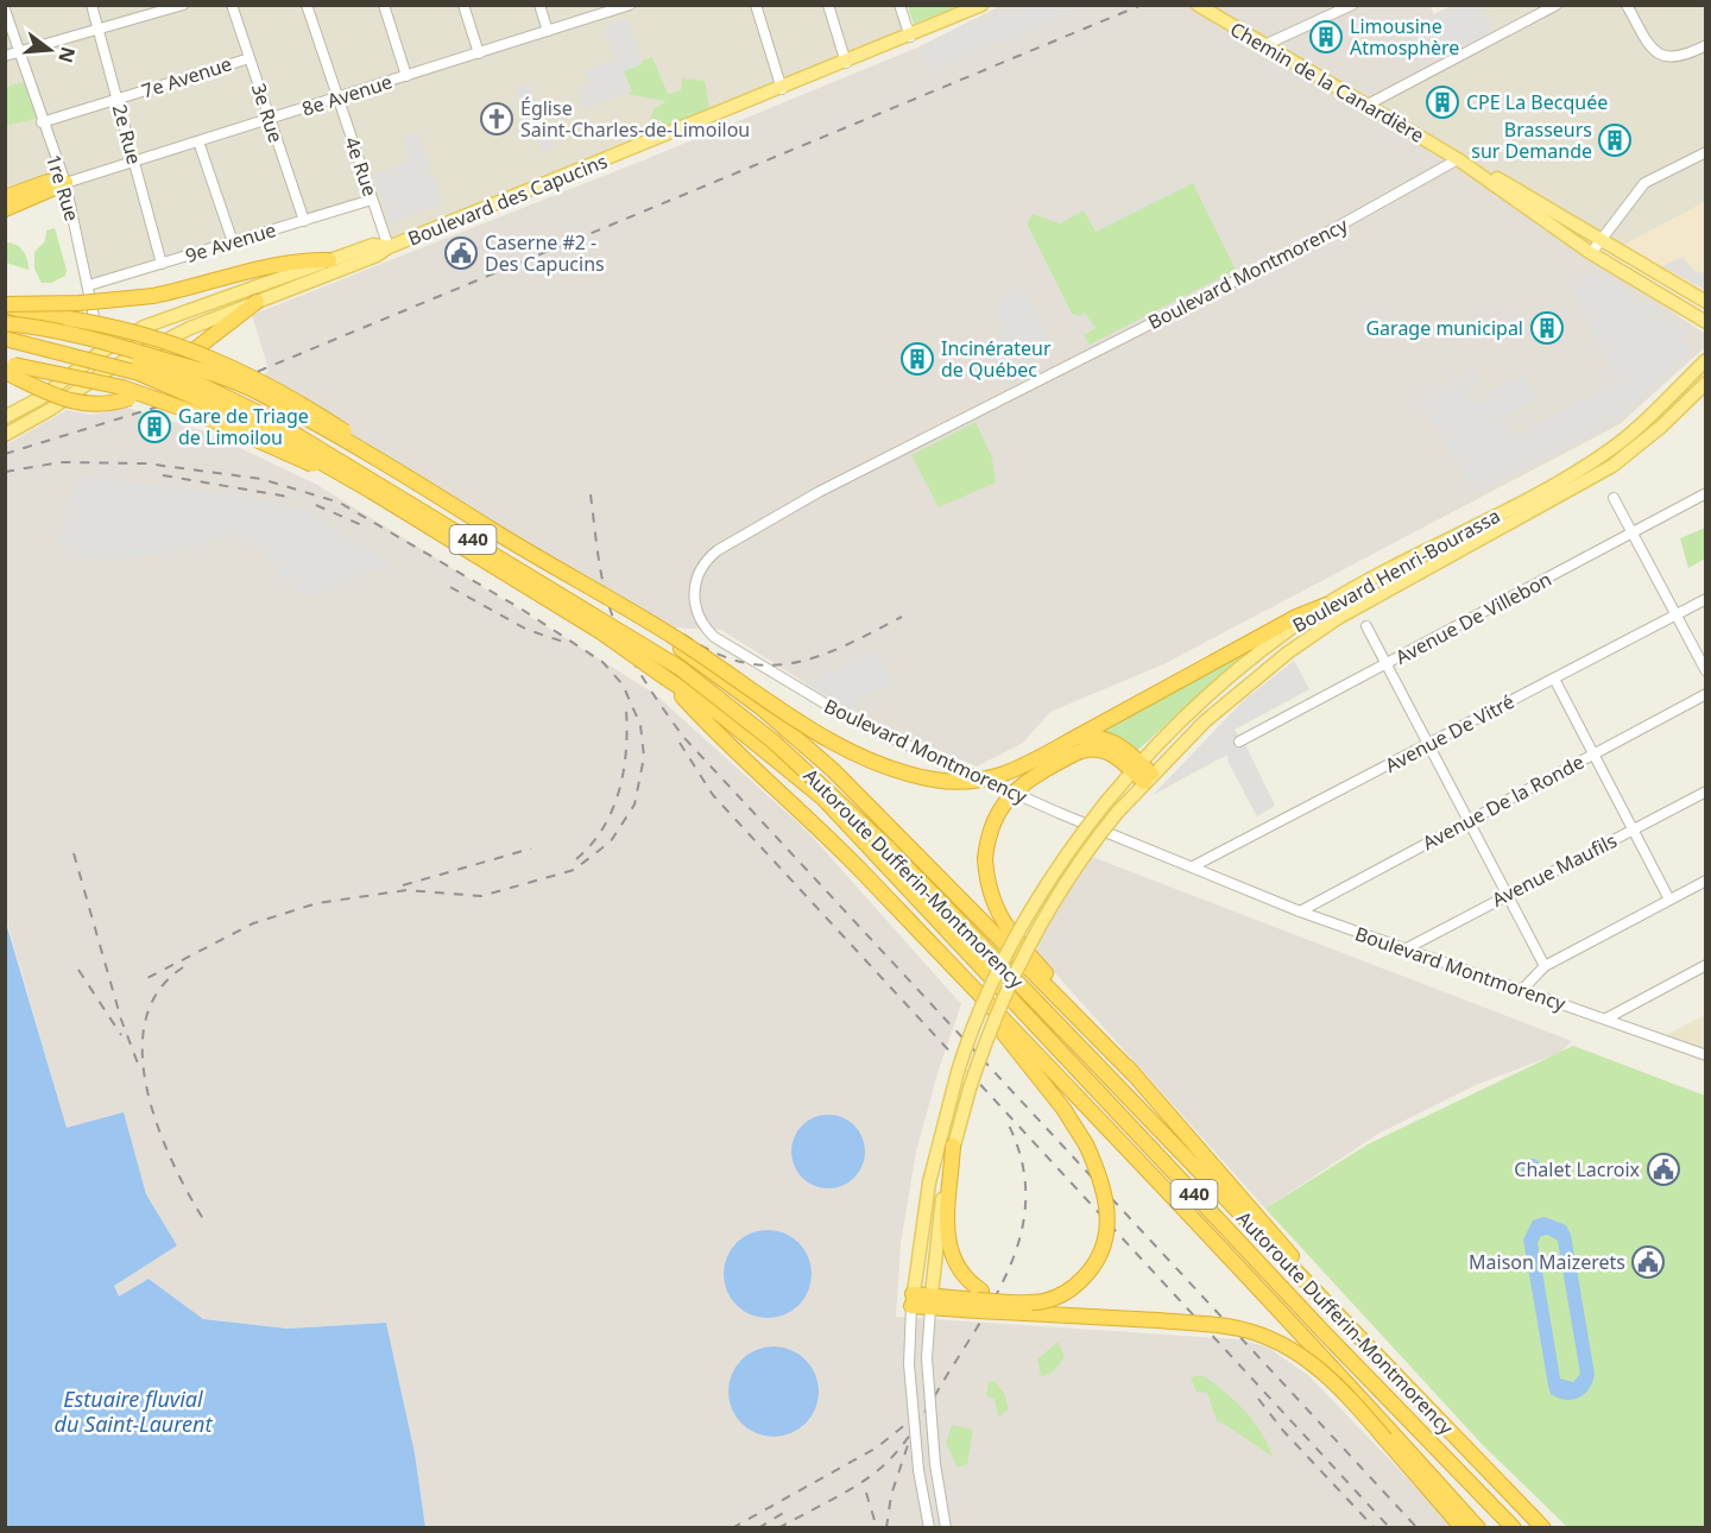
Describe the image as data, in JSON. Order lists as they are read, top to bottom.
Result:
{
  "streets": {
    "highway": ["440", "Autoroute Dufferin-Montmorency"],
    "main road": ["Chemin de la Canardière", "Boulevard des Capucins", "Boulevard Henri-Bourassa"],
    "street": [
      "7e Avenue",
      "8e Avenue",
      "3e Rue",
      "2e Rue",
      "4e Rue",
      "1re Rue",
      "9e Avenue",
      "Boulevard Montmorency",
      "Avenue De Villebon",
      "Avenue De Vitré",
      "Avenue De la Ronde",
      "Avenue Maufils"
    ]
  },
  "crossings": [
    ["7e Avenue", "3e Rue"],
    ["7e Avenue", "2e Rue"],
    ["7e Avenue", "1re Rue"],
    ["Chemin de la Canardière", "Boulevard Montmorency"],
    ["8e Avenue", "3e Rue"],
    ["8e Avenue", "2e Rue"],
    ["8e Avenue", "4e Rue"],
    ["8e Avenue", "1re Rue"],
    ["3e Rue", "9e Avenue"],
    ["2e Rue", "9e Avenue"],
    ["4e Rue", "Boulevard des Capucins"],
    ["4e Rue", "9e Avenue"],
    ["1re Rue", "Boulevard des Capucins"],
    ["1re Rue", "9e Avenue"],
    ["Boulevard Montmorency", "Avenue De Vitré"],
    ["Boulevard Montmorency", "Avenue De la Ronde"],
    ["Boulevard Montmorency", "Avenue Maufils"]
  ],
  "water": ["Estuaire fluvial du Saint-Laurent"],
  "places": {
    "building": [
      "Limousine Atmosphère",
      "CPE La Becquée",
      "Brasseurs sur Demande",
      "Garage municipal",
      "Incinérateur de Québec",
      "Gare de Triage de Limoilou"
    ],
    "church": ["Église Saint-Charles-de-Limoilou"],
    "public building": ["Caserne #2 - Des Capucins", "Chalet Lacroix", "Maison Maizerets"]
  },
  "north": "right"
}
